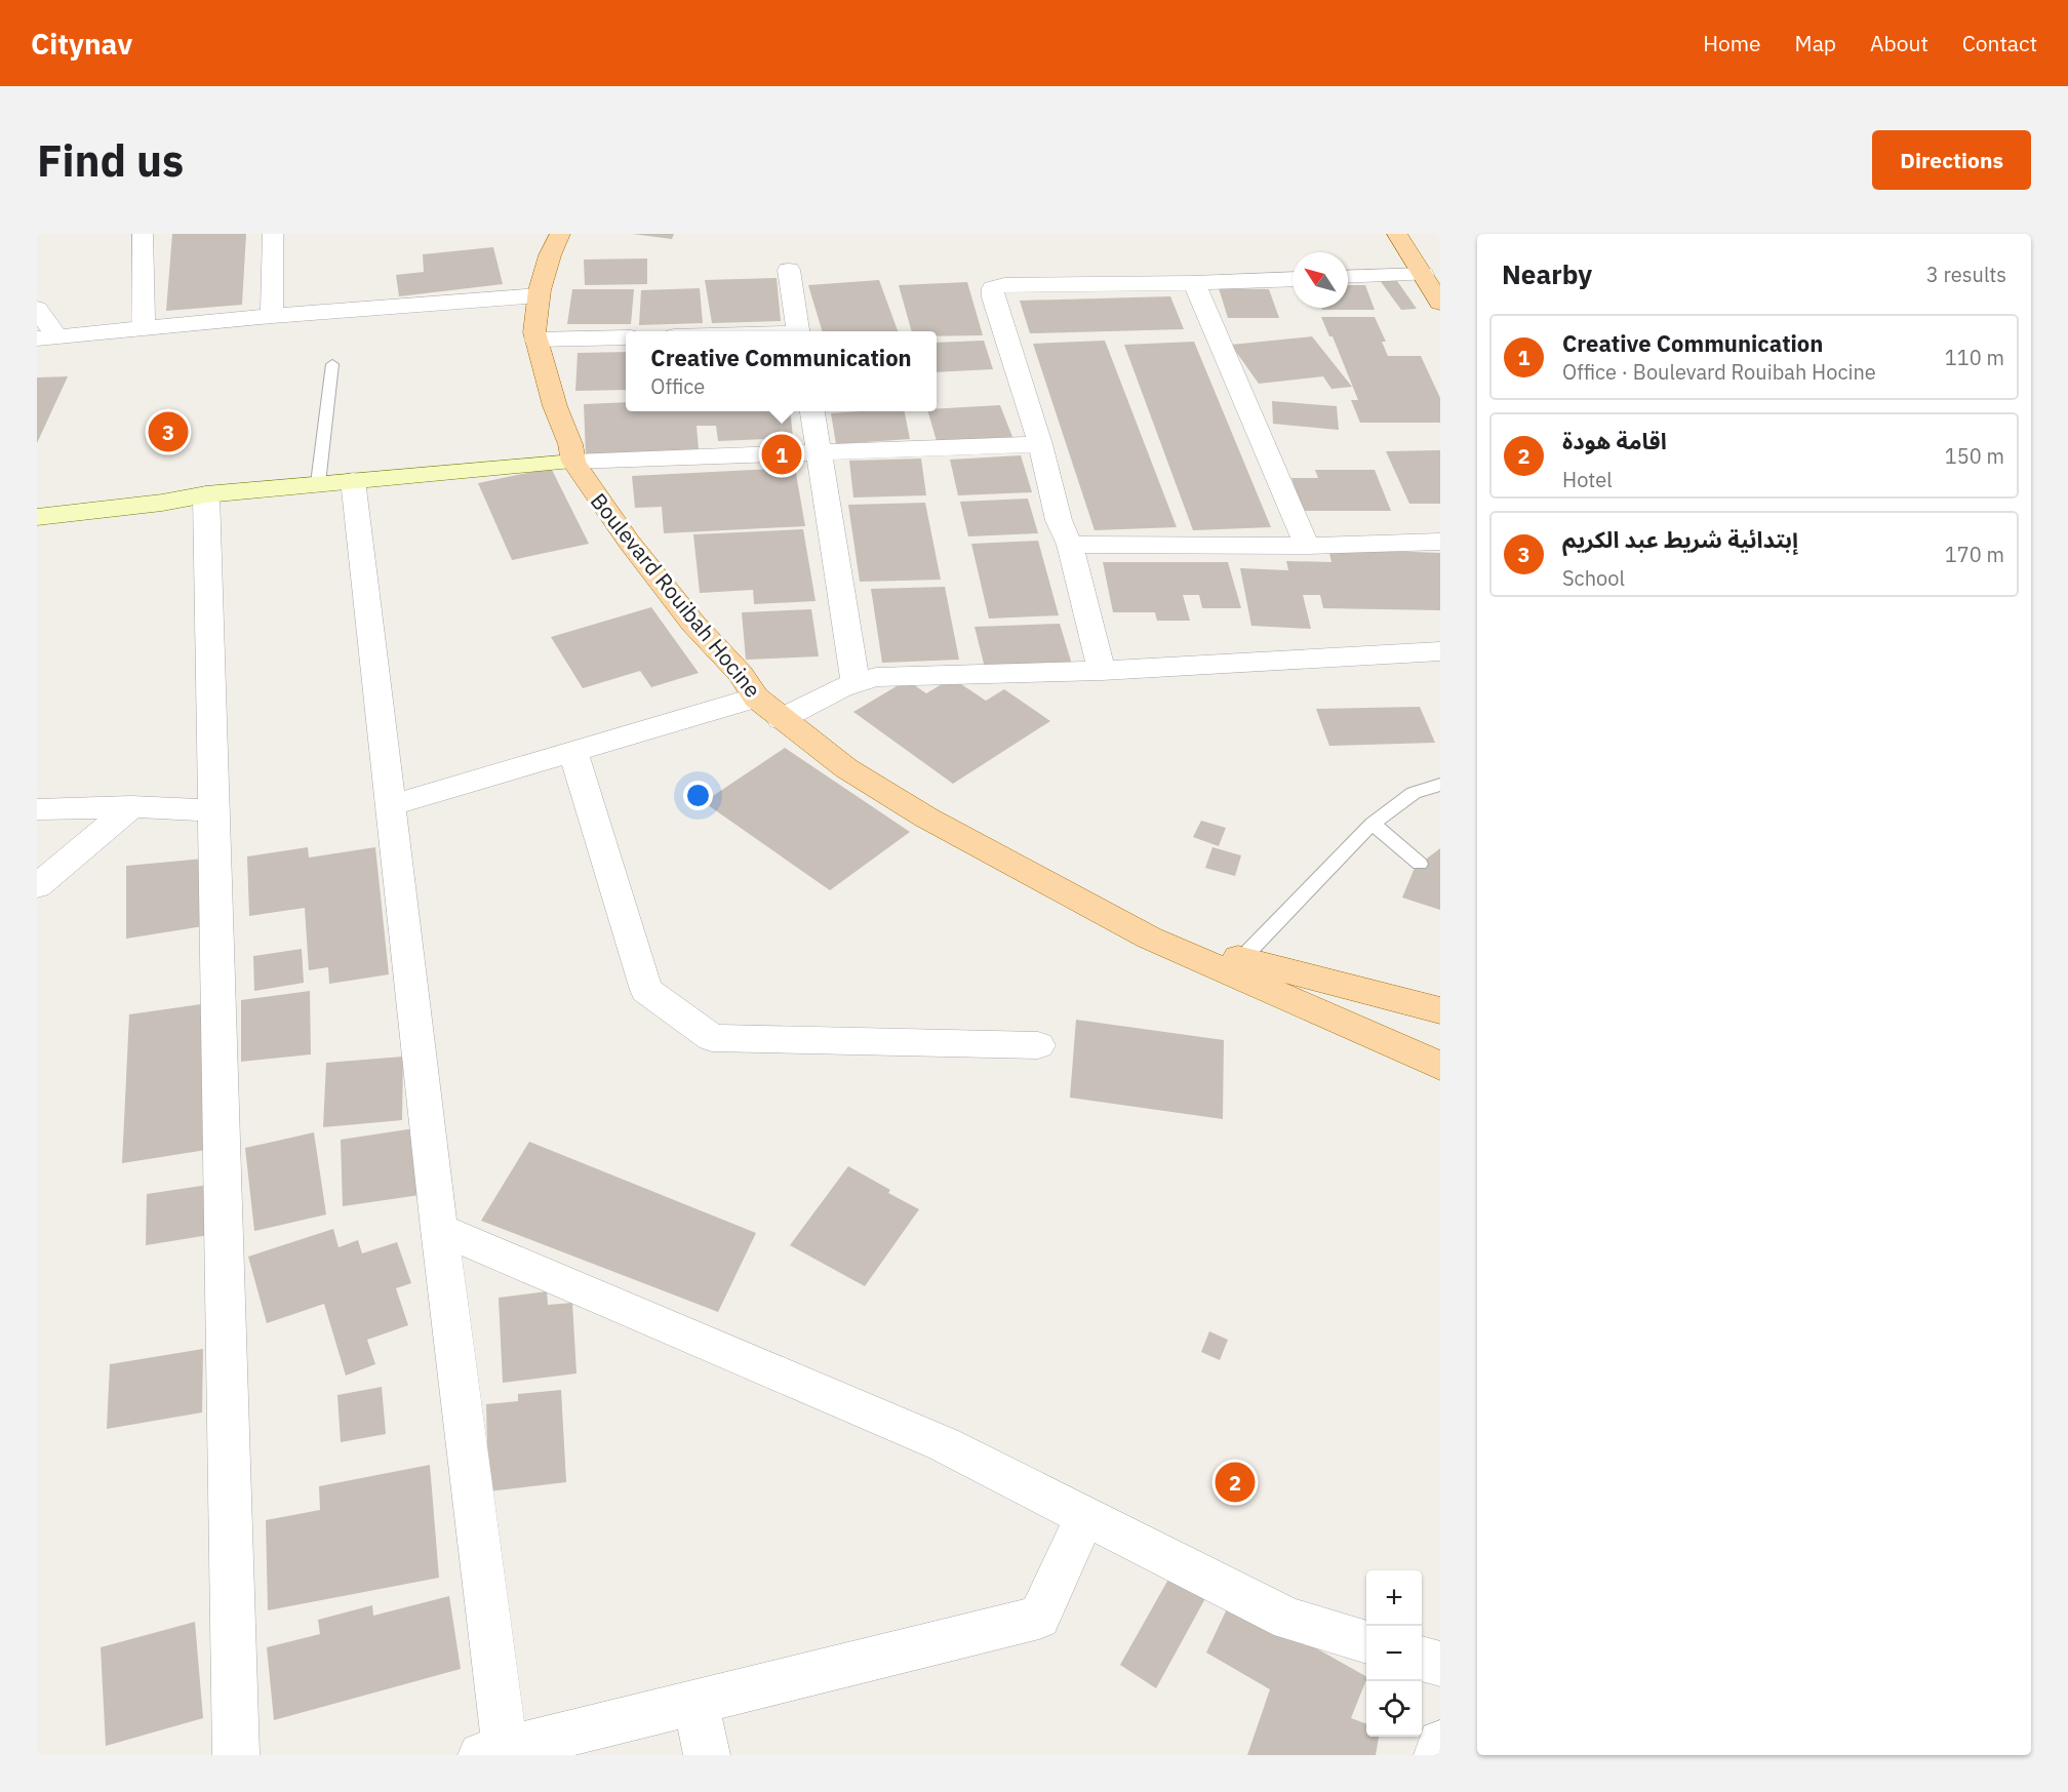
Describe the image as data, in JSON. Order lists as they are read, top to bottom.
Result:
{
  "streets": {
    "main road": ["Boulevard Rouibah Hocine"]
  },
  "north": "top left",
  "page": {
    "header": "Citynav",
    "nav": [
      "Home",
      "Map",
      "About",
      "Contact"
    ],
    "buttons": "Directions",
    "title": "Find us",
    "heading": ["Nearby", "3 results"],
    "list": [
      {
        "mark": "1",
        "name": "Creative Communication",
        "note": "Office · Boulevard Rouibah Hocine",
        "value": "110 m"
      },
      {
        "mark": "2",
        "name": "اقامة هودة",
        "note": "Hotel",
        "value": "150 m"
      },
      {
        "mark": "3",
        "name": "إبتدائية شريط عبد الكريم",
        "note": "School",
        "value": "170 m"
      }
    ],
    "popup": ["Creative Communication", "Office"],
    "pins": ["3", "1", "2"],
    "map_buttons": ["+", "−"]
  }
}
